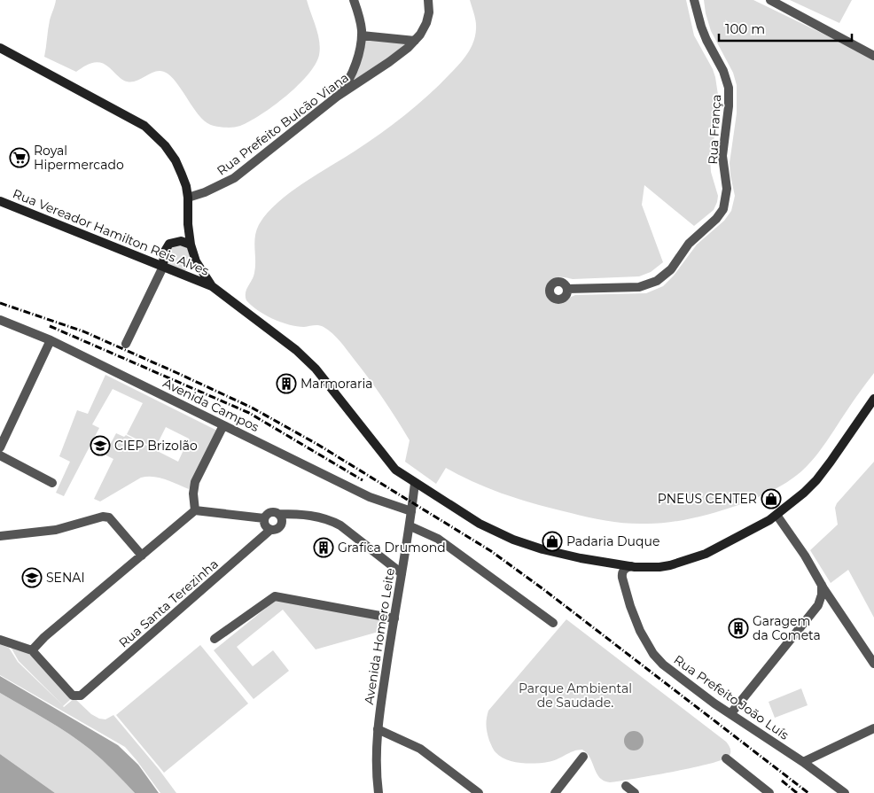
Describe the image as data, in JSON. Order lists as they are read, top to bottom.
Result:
{
  "streets": {
    "main road": ["Rua Vereador Hamilton Reis Alves"],
    "street": [
      "Rua Prefeito Bulcão Viana",
      "Rua França",
      "Avenida Campos",
      "Rua Santa Terezinha",
      "Avenida Homero Leite",
      "Rua Prefeito João Luís"
    ]
  },
  "crossings": [
    ["Avenida Campos", "Avenida Homero Leite"]
  ],
  "parks": ["Parque Ambiental de Saudade."],
  "places": {
    "supermarket": ["Royal Hipermercado"],
    "building": ["Marmoraria", "Grafica Drumond", "Garagem da Cometa"],
    "school or university": ["CIEP Brizolão", "SENAI"],
    "shop": ["PNEUS CENTER", "Padaria Duque"]
  },
  "scale_bar": "100 m"
}
